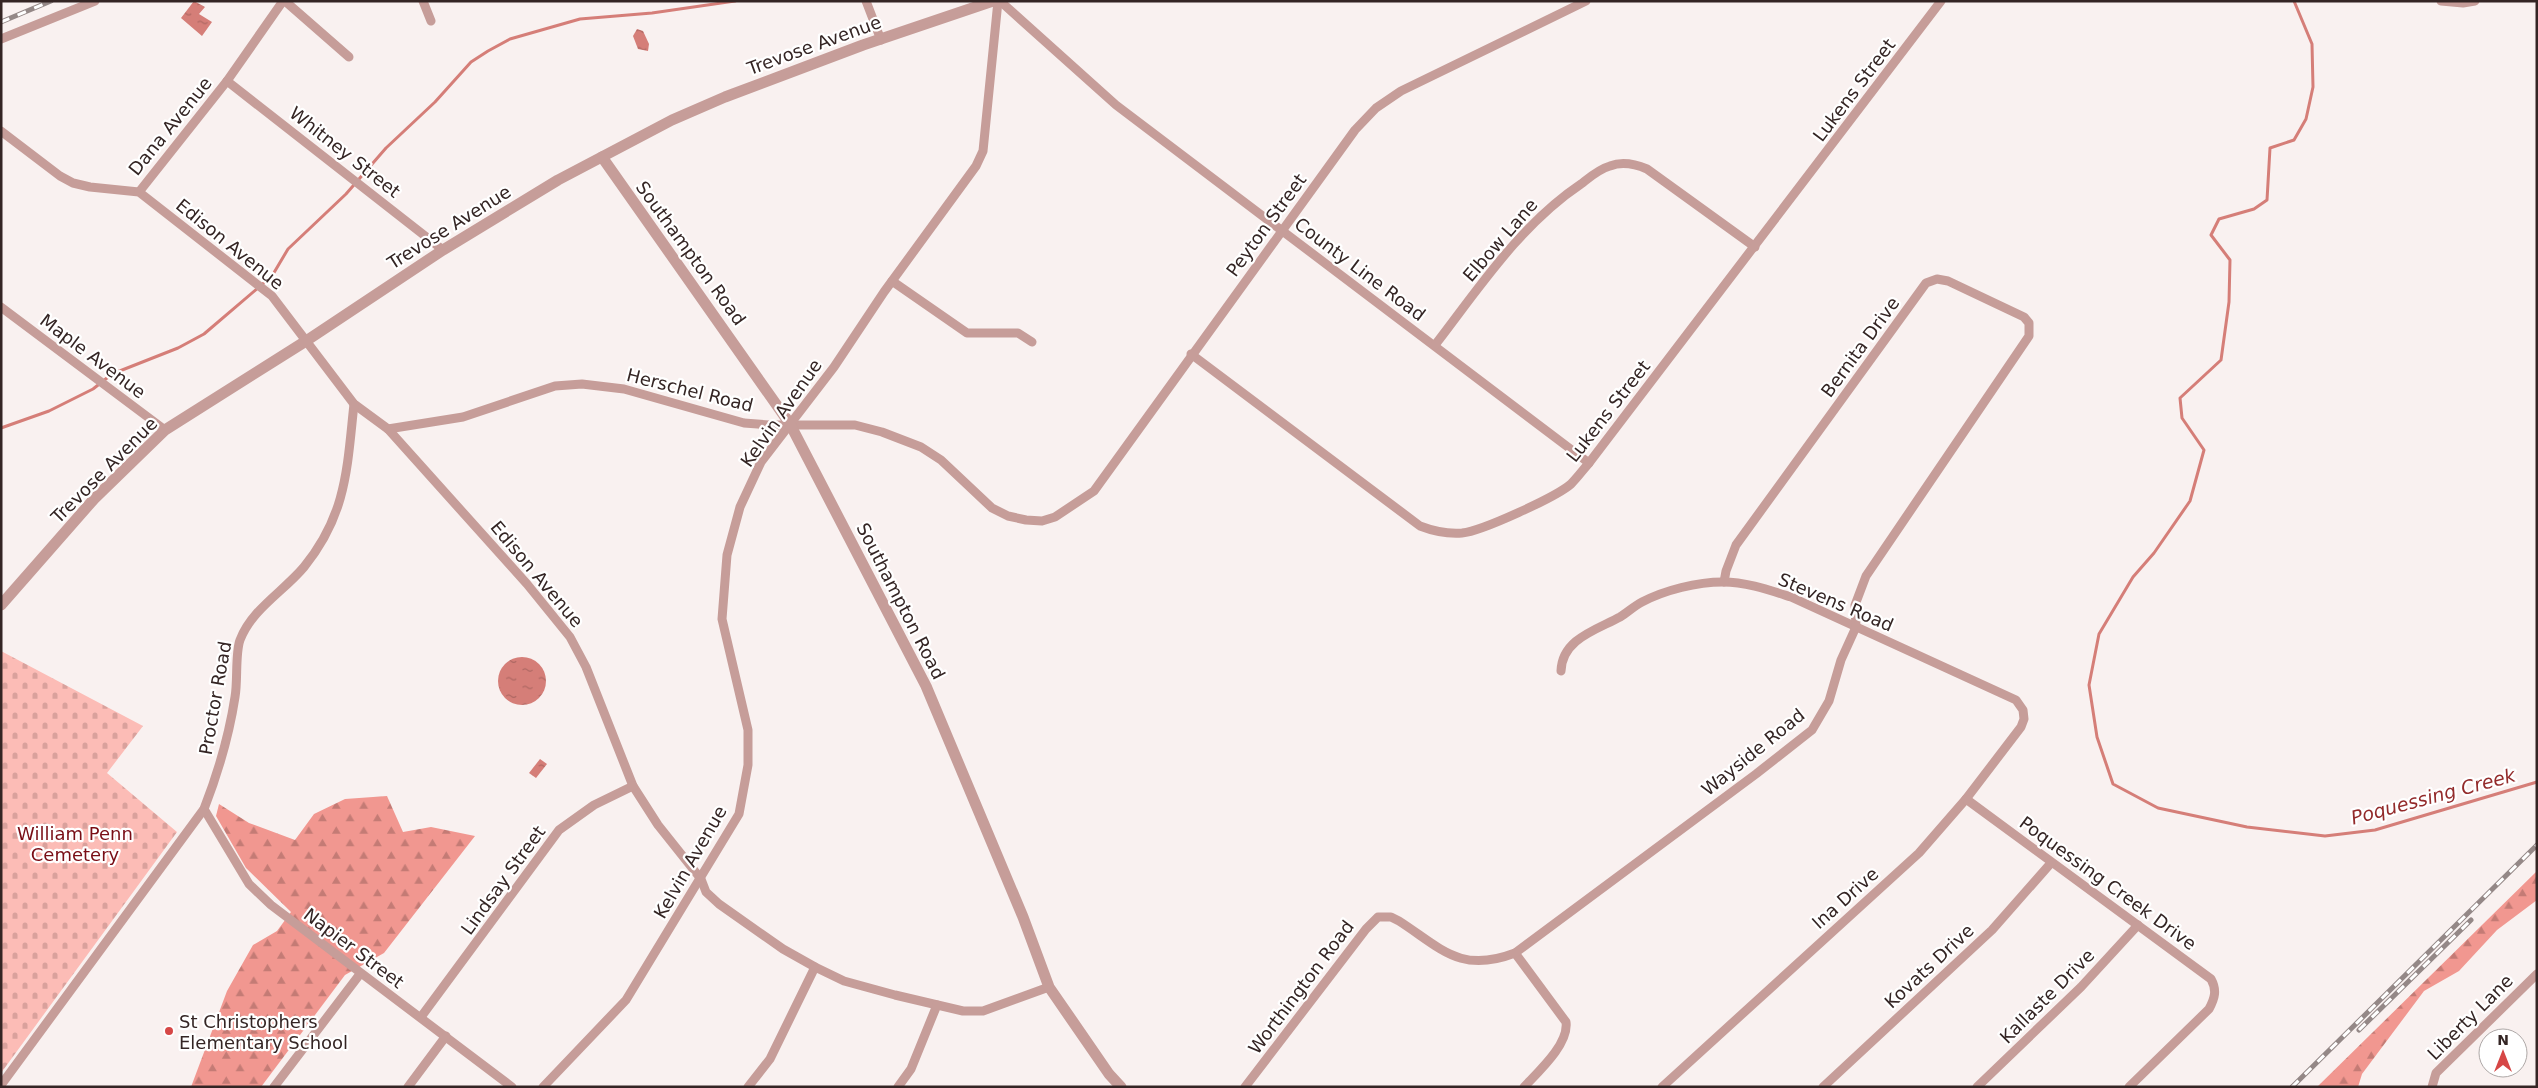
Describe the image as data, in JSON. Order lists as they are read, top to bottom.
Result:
{
  "streets": {
    "street": [
      "Trevose Avenue",
      "Lukens Street",
      "Dana Avenue",
      "Whitney Street",
      "Peyton Street",
      "Elbow Lane",
      "Edison Avenue",
      "Southampton Road",
      "County Line Road",
      "Bernita Drive",
      "Maple Avenue",
      "Herschel Road",
      "Kelvin Avenue",
      "Stevens Road",
      "Proctor Road",
      "Wayside Road",
      "Lindsay Street",
      "Poquessing Creek Drive",
      "Ina Drive",
      "Napier Street",
      "Kovats Drive",
      "Worthington Road",
      "Kallaste Drive",
      "Liberty Lane"
    ]
  },
  "crossings": [
    ["Trevose Avenue", "Whitney Street"],
    ["Trevose Avenue", "Edison Avenue"],
    ["Trevose Avenue", "Southampton Road"],
    ["Trevose Avenue", "Maple Avenue"],
    ["Lukens Street", "Peyton Street"],
    ["Lukens Street", "Elbow Lane"],
    ["Lukens Street", "County Line Road"],
    ["Dana Avenue", "Whitney Street"],
    ["Dana Avenue", "Edison Avenue"],
    ["Peyton Street", "County Line Road"],
    ["Peyton Street", "Herschel Road"],
    ["Elbow Lane", "County Line Road"],
    ["Edison Avenue", "Southampton Road"],
    ["Edison Avenue", "Herschel Road"],
    ["Edison Avenue", "Kelvin Avenue"],
    ["Edison Avenue", "Proctor Road"],
    ["Edison Avenue", "Lindsay Street"],
    ["Southampton Road", "Herschel Road"],
    ["Southampton Road", "Kelvin Avenue"],
    ["County Line Road", "Kelvin Avenue"],
    ["Bernita Drive", "Stevens Road"],
    ["Bernita Drive", "Wayside Road"],
    ["Herschel Road", "Kelvin Avenue"],
    ["Stevens Road", "Wayside Road"],
    ["Stevens Road", "Ina Drive"],
    ["Proctor Road", "Napier Street"],
    ["Wayside Road", "Worthington Road"],
    ["Lindsay Street", "Napier Street"],
    ["Poquessing Creek Drive", "Ina Drive"],
    ["Poquessing Creek Drive", "Kovats Drive"],
    ["Poquessing Creek Drive", "Kallaste Drive"]
  ],
  "water": ["Poquessing Creek"],
  "parks": ["William Penn Cemetery"],
  "places": ["St Christophers Elementary School"],
  "north": "top"
}
